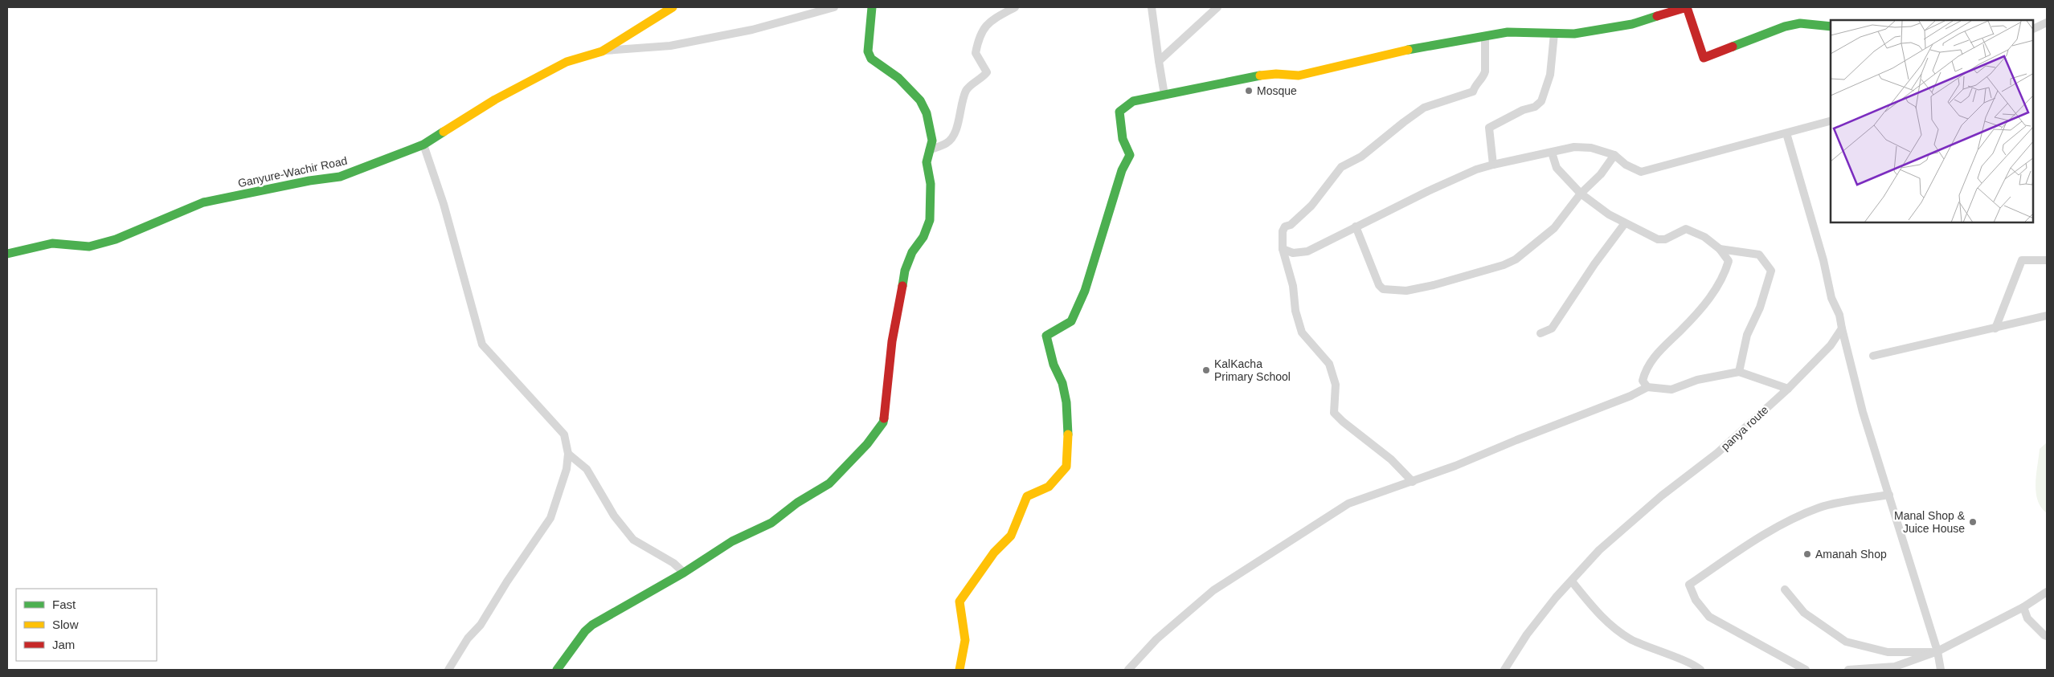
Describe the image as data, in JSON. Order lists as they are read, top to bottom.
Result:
{
  "streets": {
    "street": ["Ganyure-Wachir Road", "panya route"]
  },
  "places": [
    "Mosque",
    "KalKacha Primary School",
    "Manal Shop & Juice House",
    "Amanah Shop"
  ],
  "legend": ["Fast", "Slow", "Jam"]
}
